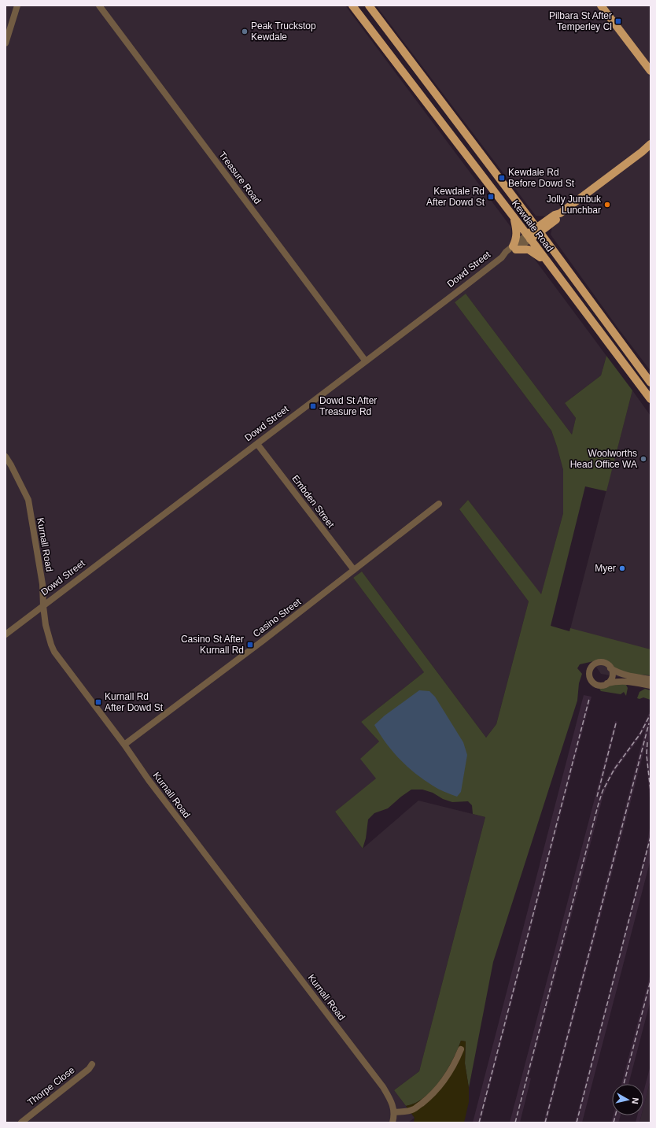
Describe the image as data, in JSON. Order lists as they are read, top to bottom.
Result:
{
  "streets": {
    "main road": ["Kewdale Road", "Dowd Street"],
    "street": [
      "Treasure Road",
      "Embden Street",
      "Kurnall Road",
      "Casino Street",
      "Thorpe Close"
    ]
  },
  "crossings": [
    ["Treasure Road", "Dowd Street"],
    ["Kewdale Road", "Dowd Street"],
    ["Dowd Street", "Embden Street"],
    ["Dowd Street", "Kurnall Road"],
    ["Embden Street", "Casino Street"],
    ["Kurnall Road", "Casino Street"]
  ],
  "places": {
    "transit": [
      "Pilbara St After Temperley Cl",
      "Kewdale Rd Before Dowd St",
      "Kewdale Rd After Dowd St",
      "Dowd St After Treasure Rd",
      "Casino St After Kurnall Rd",
      "Kurnall Rd After Dowd St"
    ],
    "other": [
      "Peak Truckstop Kewdale",
      "Jolly Jumbuk Lunchbar",
      "Woolworths Head Office WA",
      "Myer"
    ]
  },
  "north": "right"
}
